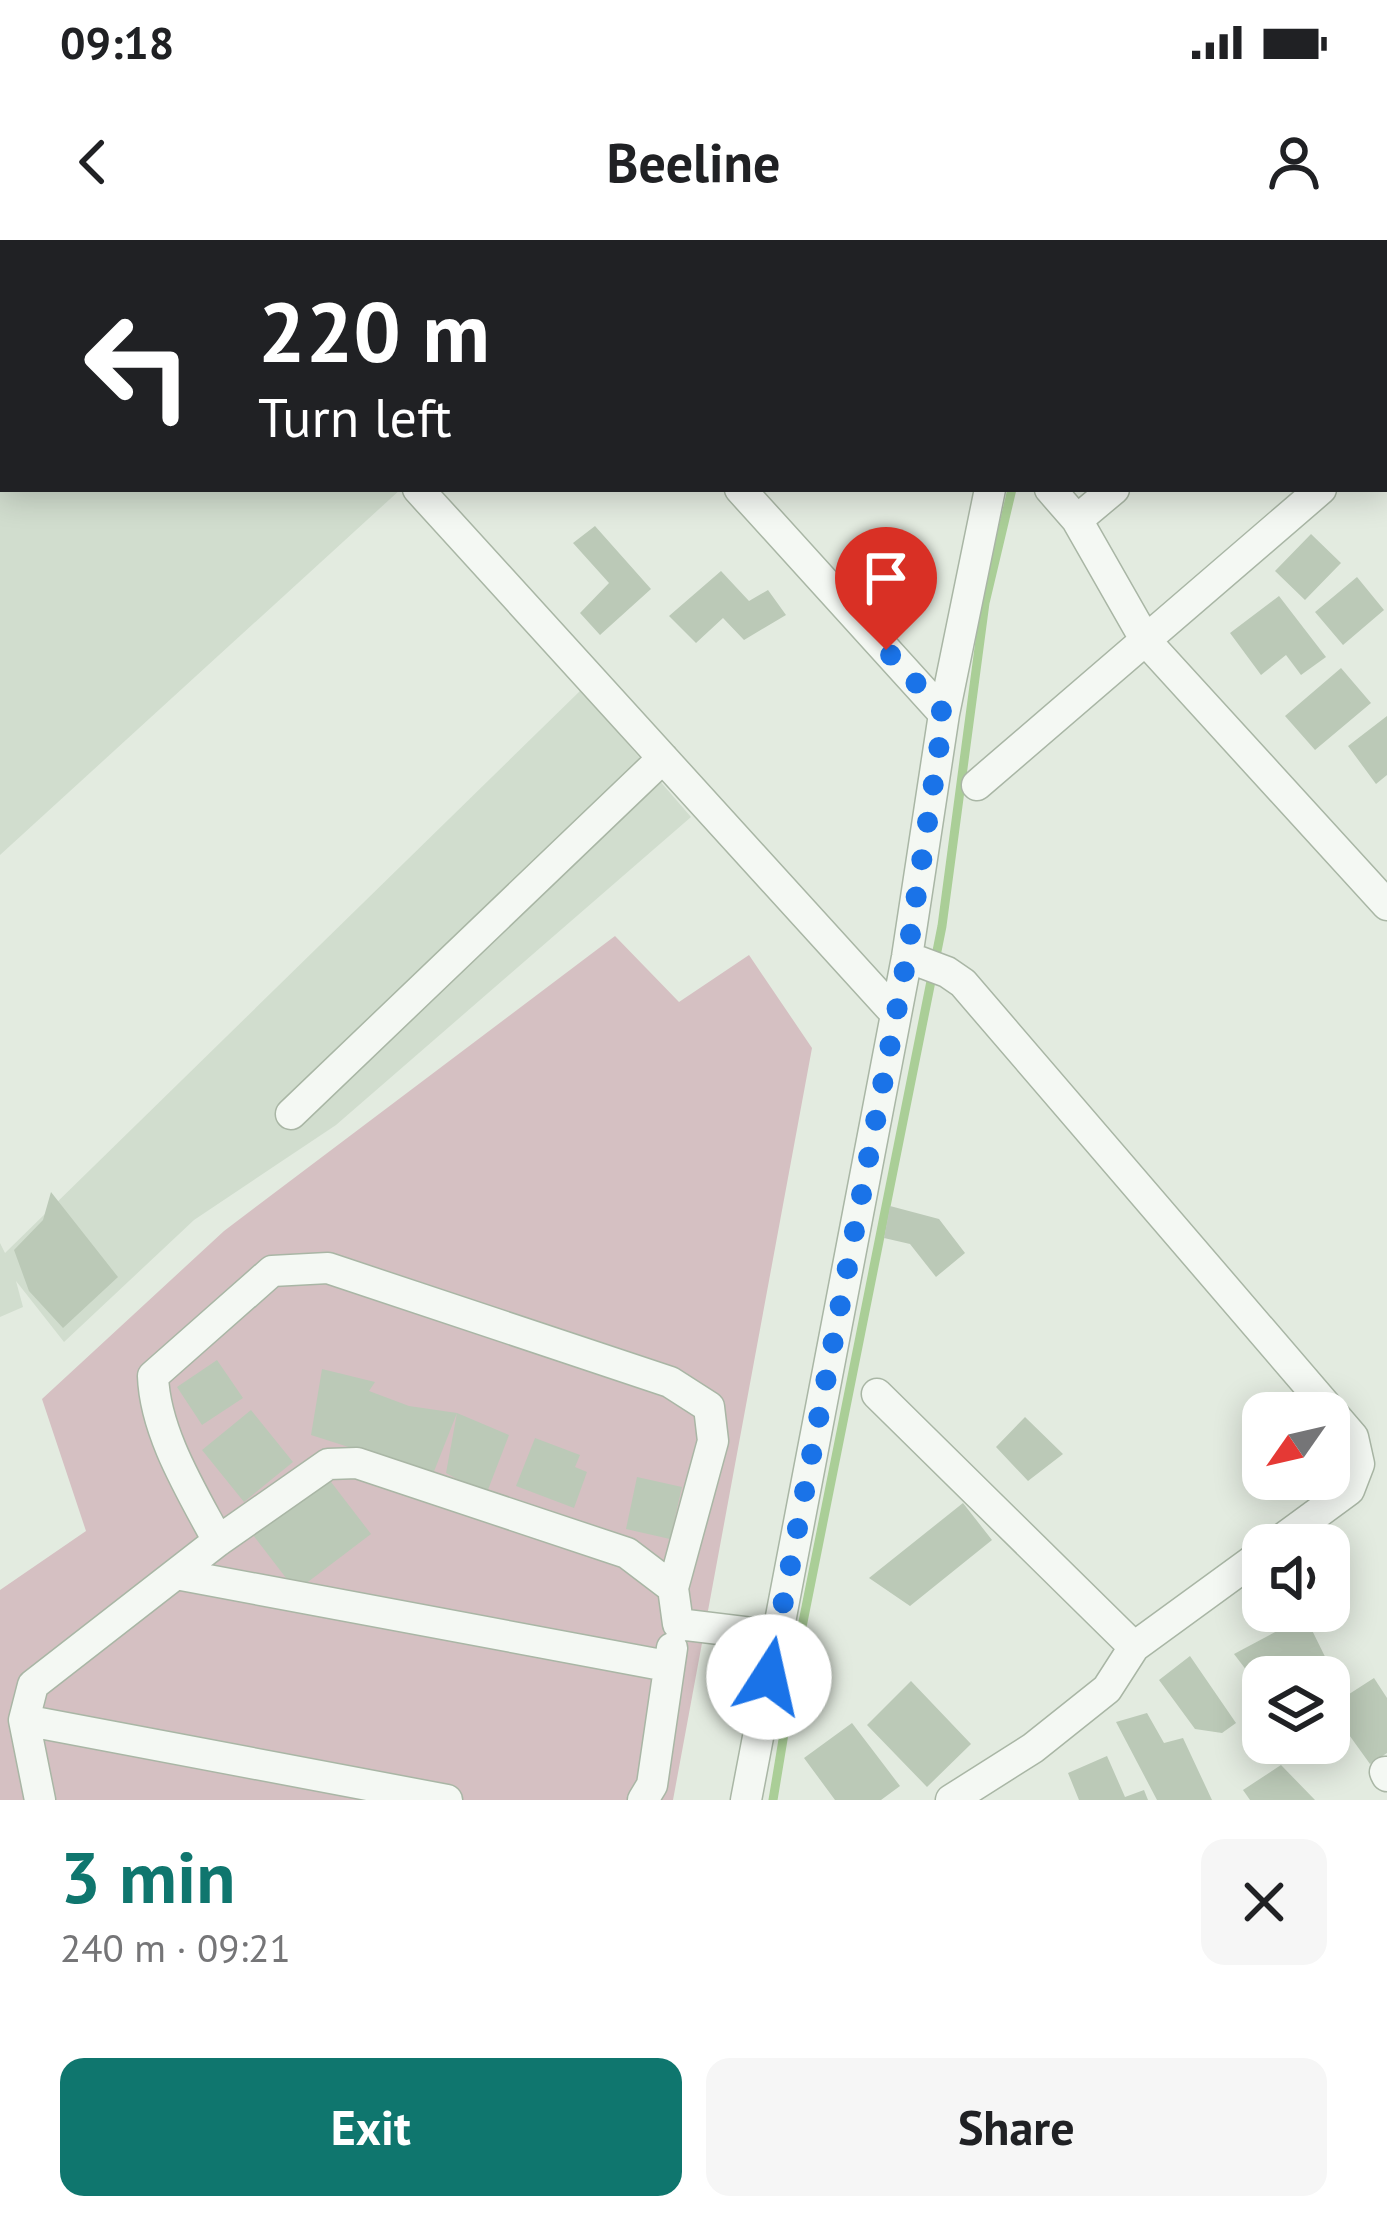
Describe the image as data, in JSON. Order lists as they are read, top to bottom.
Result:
{
  "north": "bottom left",
  "page": {
    "status": "09:18",
    "header": "Beeline",
    "turn": ["220 m", "Turn left"],
    "heading": ["3 min", "240 m · 09:21"],
    "buttons": ["Exit", "Share"]
  }
}
